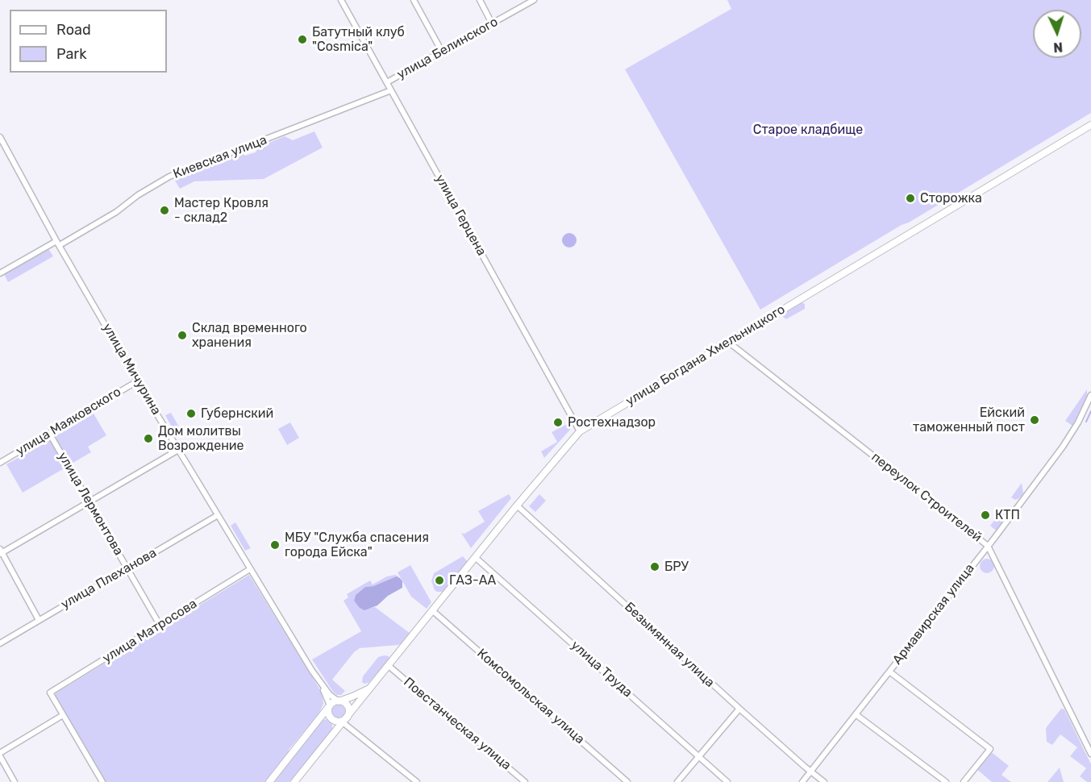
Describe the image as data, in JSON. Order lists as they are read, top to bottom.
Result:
{
  "streets": {
    "main road": ["улица Богдана Хмельницкого"],
    "street": [
      "улица Белинского",
      "Киевская улица",
      "улица Герцена",
      "улица Мичурина",
      "улица Маяковского",
      "переулок Строителей",
      "улица Лермонтова",
      "улица Плеханова",
      "Армавирская улица",
      "улица Матросова",
      "Безымянная улица",
      "улица Труда",
      "Комсомольская улица",
      "Повстанческая улица"
    ]
  },
  "crossings": [
    ["улица Белинского", "улица Герцена"],
    ["Киевская улица", "улица Герцена"],
    ["Киевская улица", "улица Мичурина"],
    ["улица Герцена", "улица Богдана Хмельницкого"],
    ["улица Богдана Хмельницкого", "улица Мичурина"],
    ["улица Богдана Хмельницкого", "переулок Строителей"],
    ["улица Богдана Хмельницкого", "Безымянная улица"],
    ["улица Богдана Хмельницкого", "улица Труда"],
    ["улица Богдана Хмельницкого", "Комсомольская улица"],
    ["улица Богдана Хмельницкого", "Повстанческая улица"],
    ["улица Мичурина", "улица Маяковского"],
    ["улица Мичурина", "улица Плеханова"],
    ["улица Мичурина", "улица Матросова"],
    ["улица Маяковского", "улица Лермонтова"],
    ["переулок Строителей", "Армавирская улица"],
    ["улица Лермонтова", "улица Плеханова"],
    ["улица Лермонтова", "улица Матросова"],
    ["Армавирская улица", "Безымянная улица"]
  ],
  "parks": ["Старое кладбище"],
  "places": [
    "Батутный клуб \"Cosmica\"",
    "Сторожка",
    "Мастер Кровля - склад2",
    "Склад временного хранения",
    "Губернский",
    "Ейский таможенный пост",
    "Ростехнадзор",
    "Дом молитвы Возрождение",
    "КТП",
    "МБУ \"Служба спасения города Ейска\"",
    "БРУ",
    "ГАЗ-АА"
  ],
  "legend": ["Road", "Park"],
  "north": "bottom"
}
